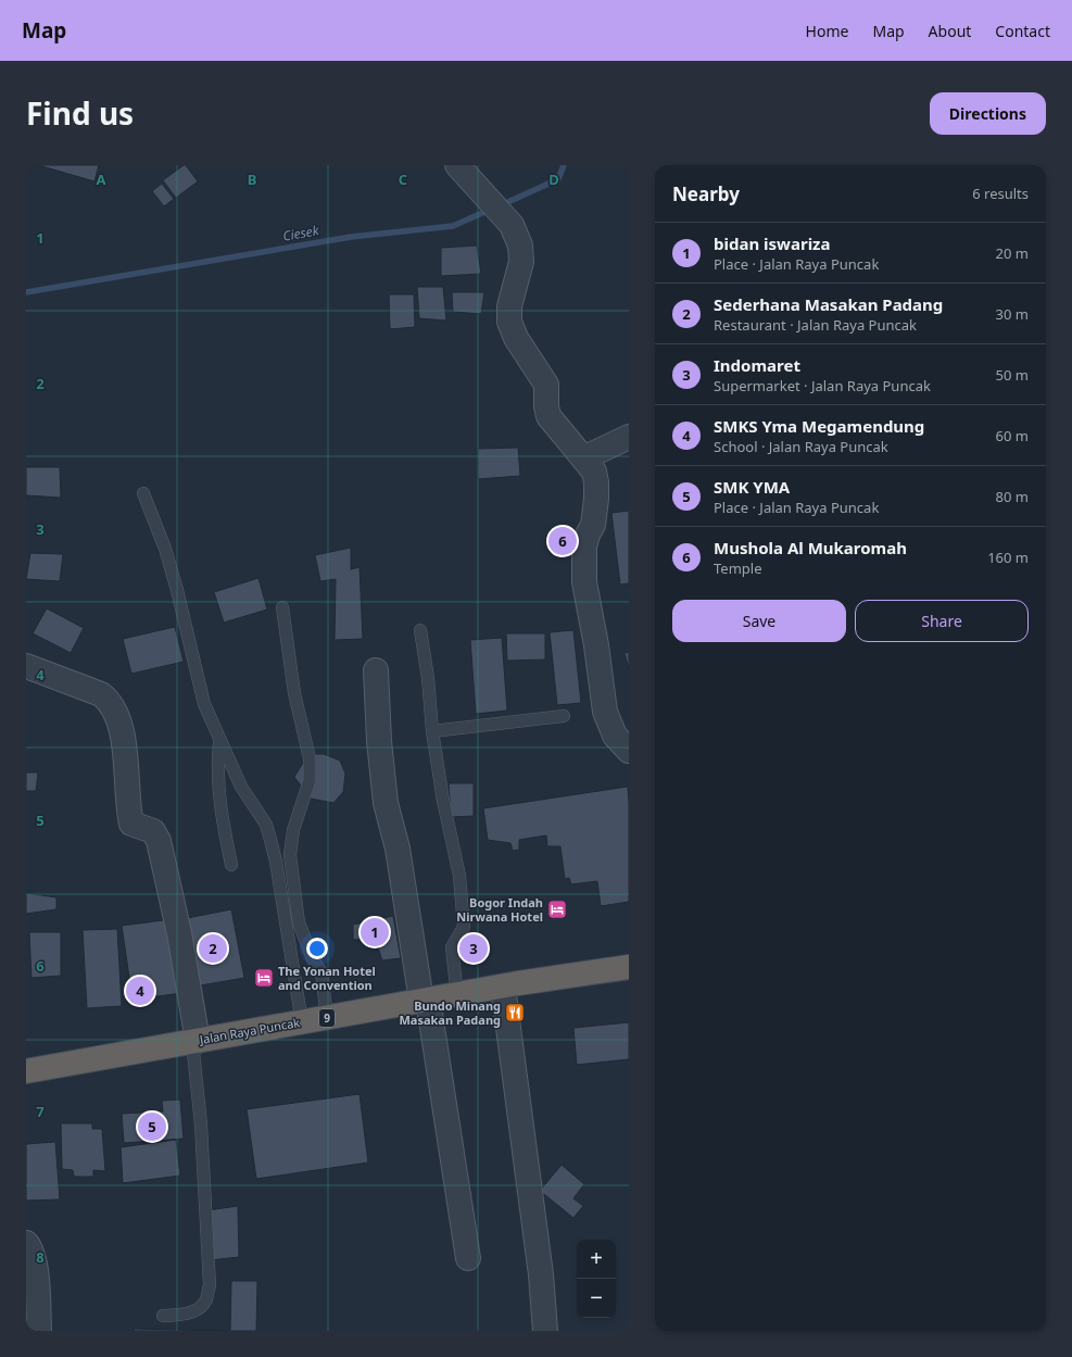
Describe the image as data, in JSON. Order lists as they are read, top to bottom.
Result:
{
  "streets": {
    "highway": ["9", "Jalan Raya Puncak"]
  },
  "water": ["Ciesek"],
  "places": {
    "hotel": ["Bogor Indah Nirwana Hotel", "The Yonan Hotel and Convention"],
    "restaurant": ["Bundo Minang Masakan Padang"]
  },
  "page": {
    "header": "Map",
    "nav": [
      "Home",
      "Map",
      "About",
      "Contact"
    ],
    "title": "Find us",
    "buttons": [
      "Directions",
      ["Save", "Share"]
    ],
    "heading": ["Nearby", "6 results"],
    "list": [
      {
        "mark": "1",
        "name": "bidan iswariza",
        "note": "Place · Jalan Raya Puncak",
        "value": "20 m"
      },
      {
        "mark": "2",
        "name": "Sederhana Masakan Padang",
        "note": "Restaurant · Jalan Raya Puncak",
        "value": "30 m"
      },
      {
        "mark": "3",
        "name": "Indomaret",
        "note": "Supermarket · Jalan Raya Puncak",
        "value": "50 m"
      },
      {
        "mark": "4",
        "name": "SMKS Yma Megamendung",
        "note": "School · Jalan Raya Puncak",
        "value": "60 m"
      },
      {
        "mark": "5",
        "name": "SMK YMA",
        "note": "Place · Jalan Raya Puncak",
        "value": "80 m"
      },
      {
        "mark": "6",
        "name": "Mushola Al Mukaromah",
        "note": "Temple",
        "value": "160 m"
      }
    ],
    "pins": [
      "6",
      "1",
      "2",
      "3",
      "4",
      "5"
    ],
    "map_buttons": ["+", "−"]
  },
  "grid": {
    "columns": [
      "A",
      "B",
      "C",
      "D"
    ],
    "rows": [
      "1",
      "2",
      "3",
      "4",
      "5",
      "6",
      "7",
      "8"
    ]
  }
}
